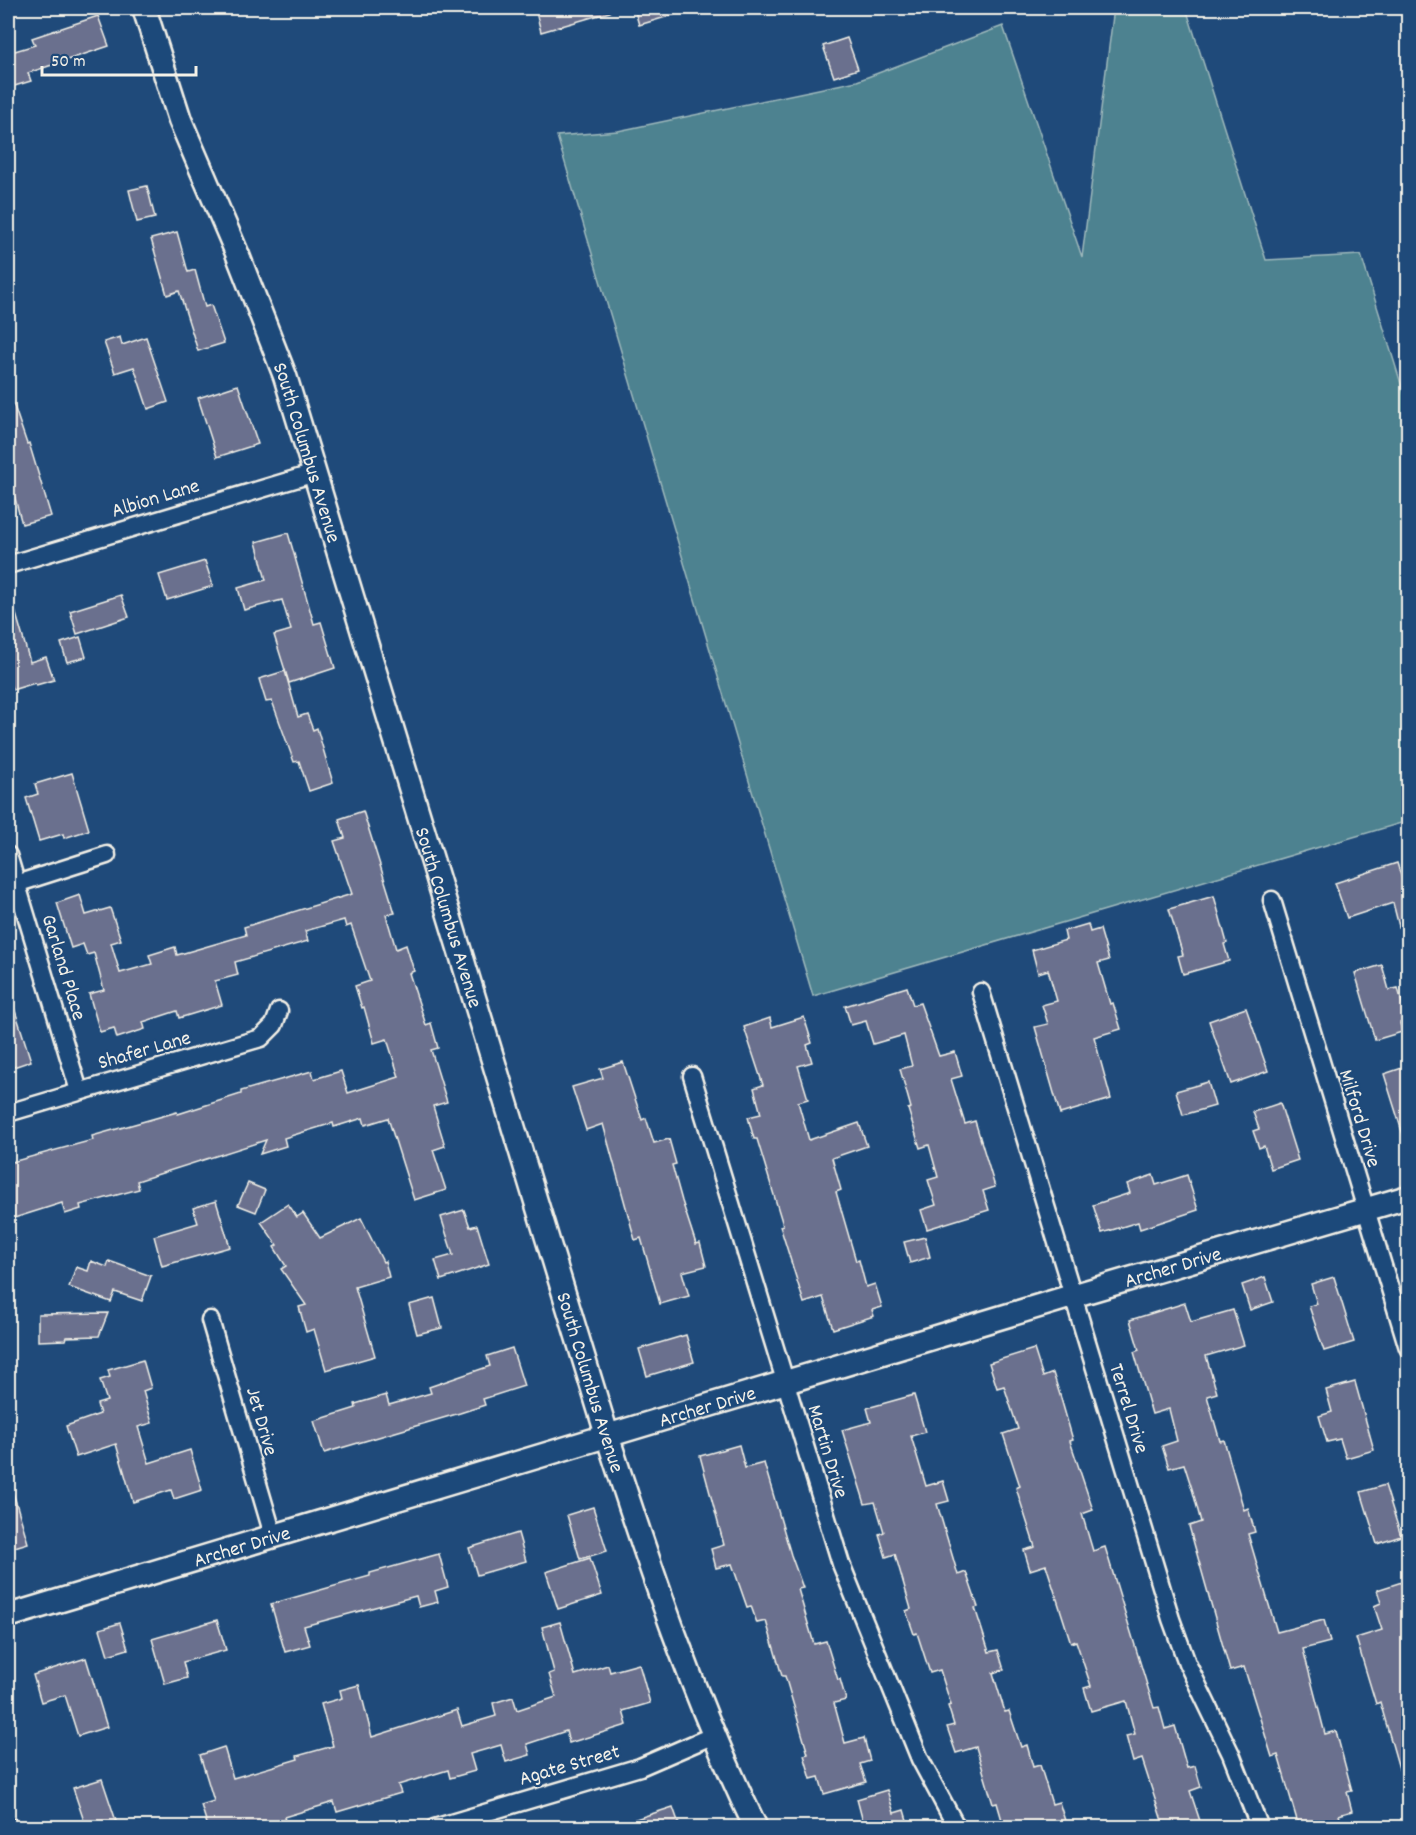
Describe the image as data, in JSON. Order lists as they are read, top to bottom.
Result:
{
  "streets": {
    "main road": ["South Columbus Avenue", "Archer Drive"],
    "street": [
      "Albion Lane",
      "Garland Place",
      "Shafer Lane",
      "Milford Drive",
      "Terrel Drive",
      "Jet Drive",
      "Martin Drive",
      "Agate Street"
    ]
  },
  "crossings": [
    ["South Columbus Avenue", "Albion Lane"],
    ["South Columbus Avenue", "Archer Drive"],
    ["South Columbus Avenue", "Agate Street"],
    ["Garland Place", "Shafer Lane"],
    ["Milford Drive", "Archer Drive"],
    ["Archer Drive", "Terrel Drive"],
    ["Archer Drive", "Jet Drive"],
    ["Archer Drive", "Martin Drive"]
  ],
  "scale_bar": "50 m"
}
